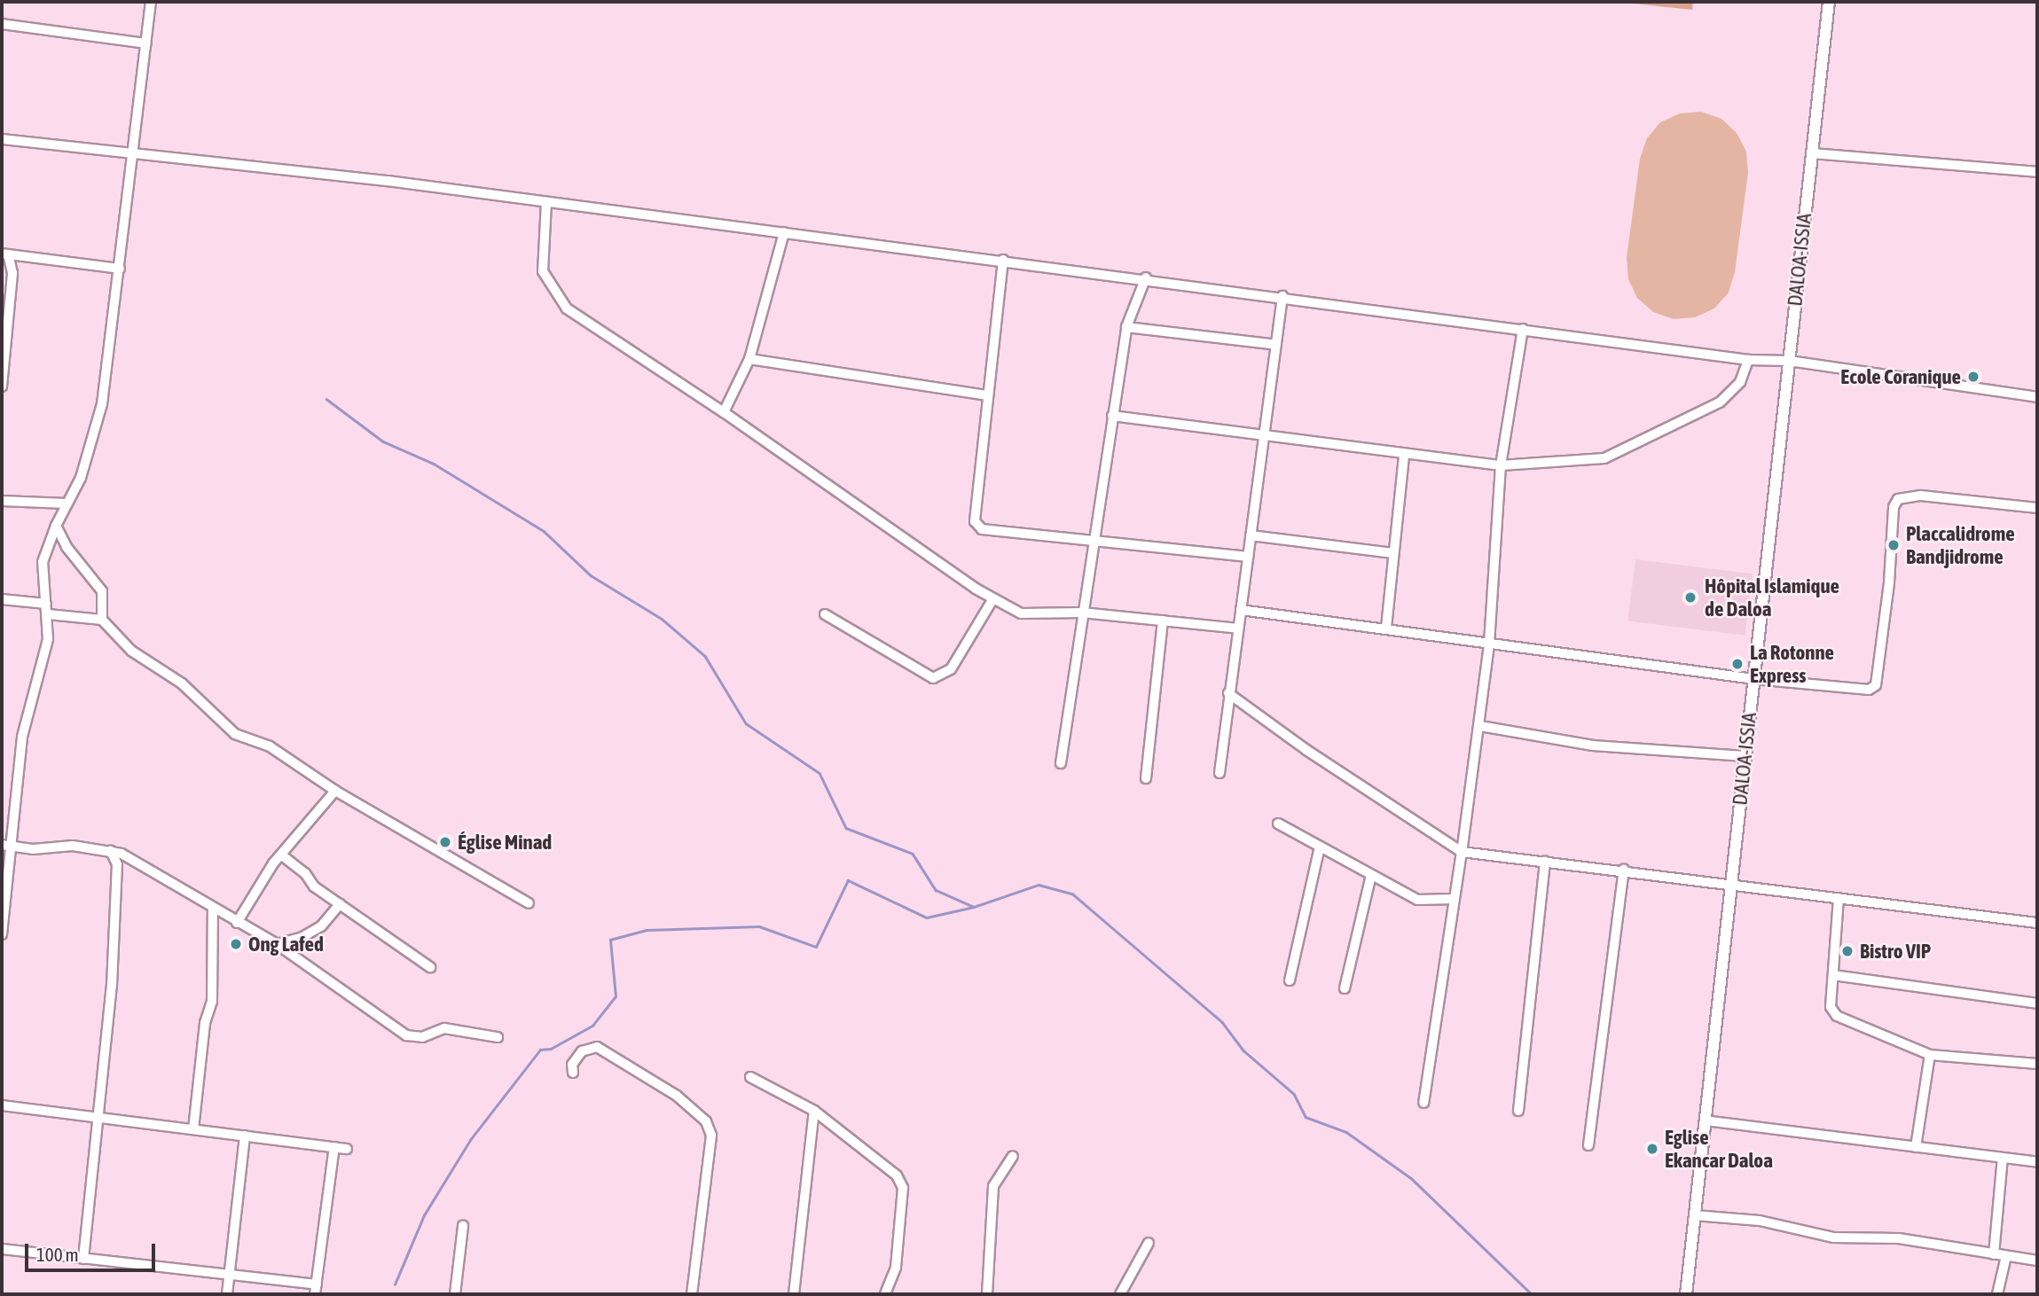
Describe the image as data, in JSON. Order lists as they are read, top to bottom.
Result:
{
  "streets": {
    "main road": ["DALOA-ISSIA"]
  },
  "places": [
    "Ecole Coranique",
    "Placcalidrome Bandjidrome",
    "Hôpital Islamique de Daloa",
    "La Rotonne Express",
    "Église Minad",
    "Ong Lafed",
    "Bistro VIP",
    "Eglise Ekancar Daloa"
  ],
  "scale_bar": "100 m"
}
